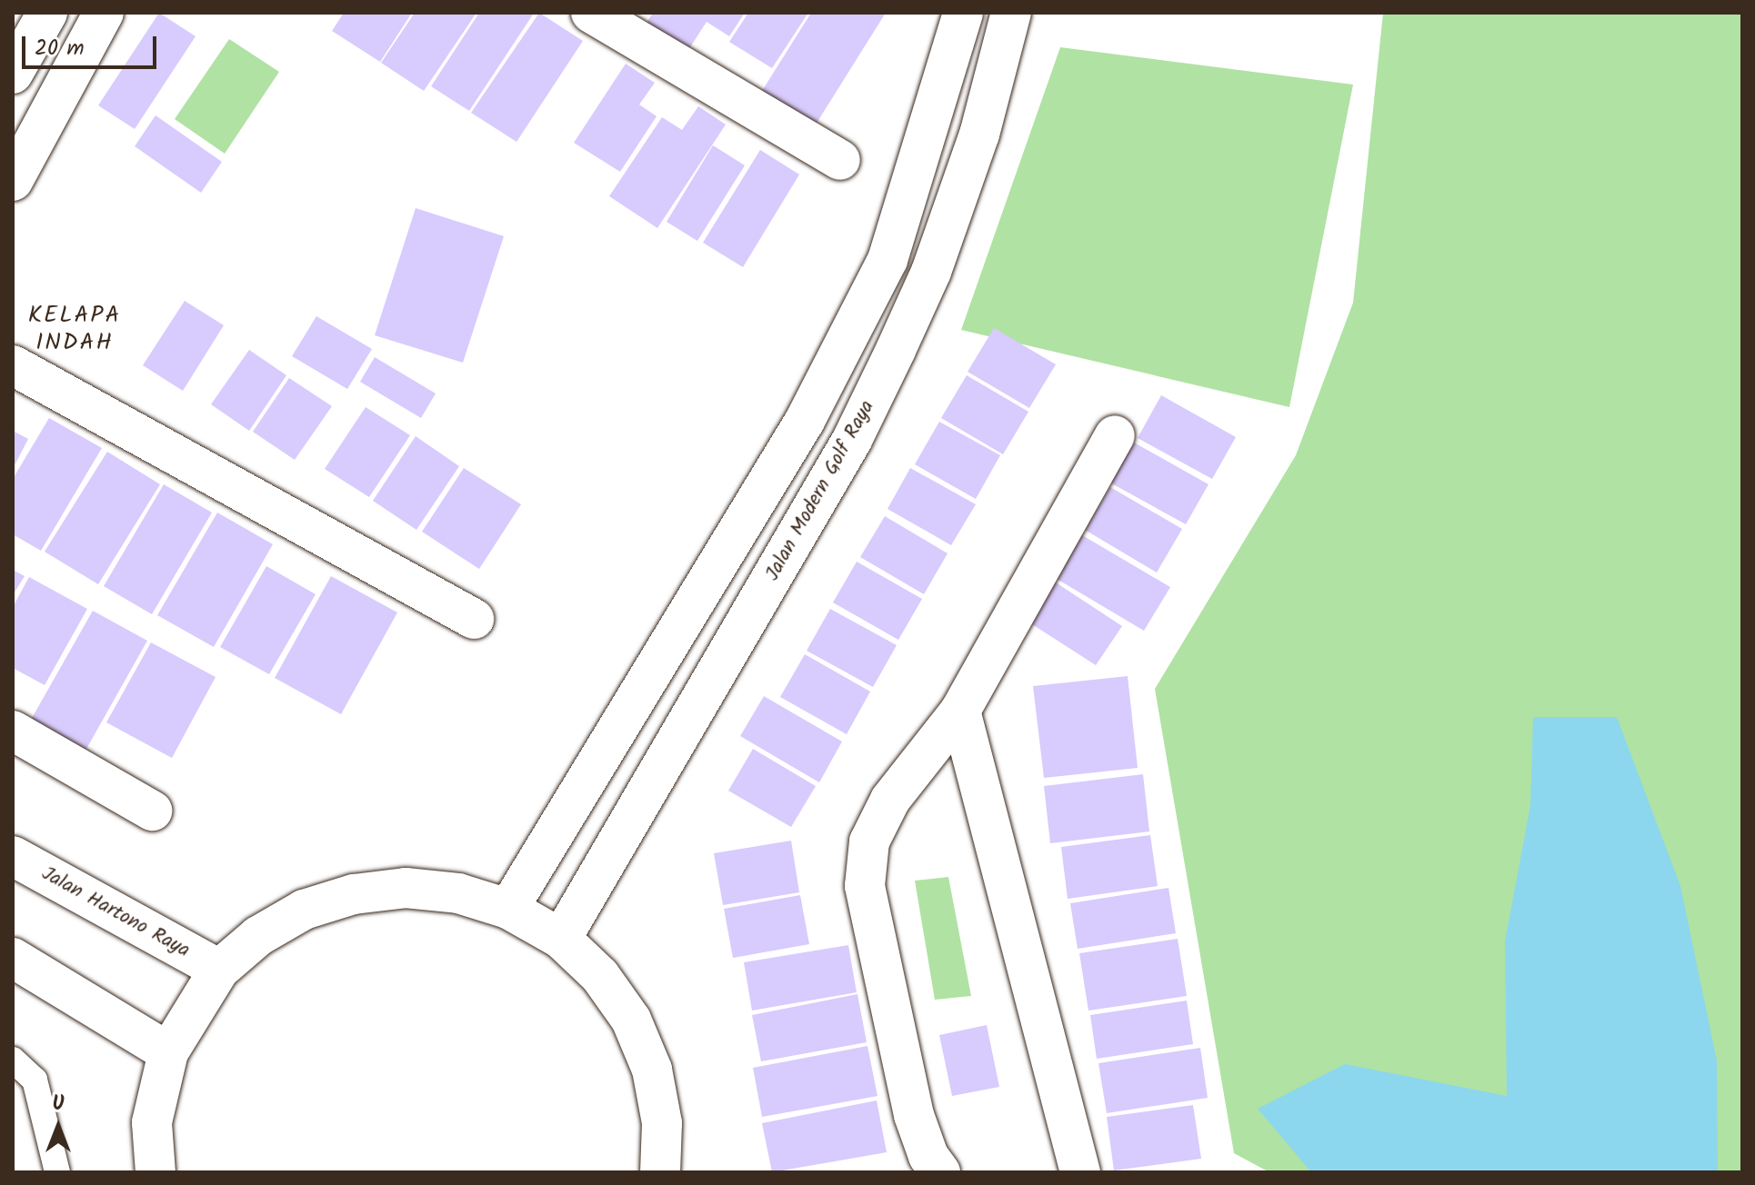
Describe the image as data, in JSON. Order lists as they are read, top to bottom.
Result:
{
  "streets": {
    "street": ["Jalan Modern Golf Raya", "Jalan Hartono Raya"]
  },
  "districts": ["KELAPA INDAH"],
  "scale_bar": "20 m",
  "north": "top"
}
